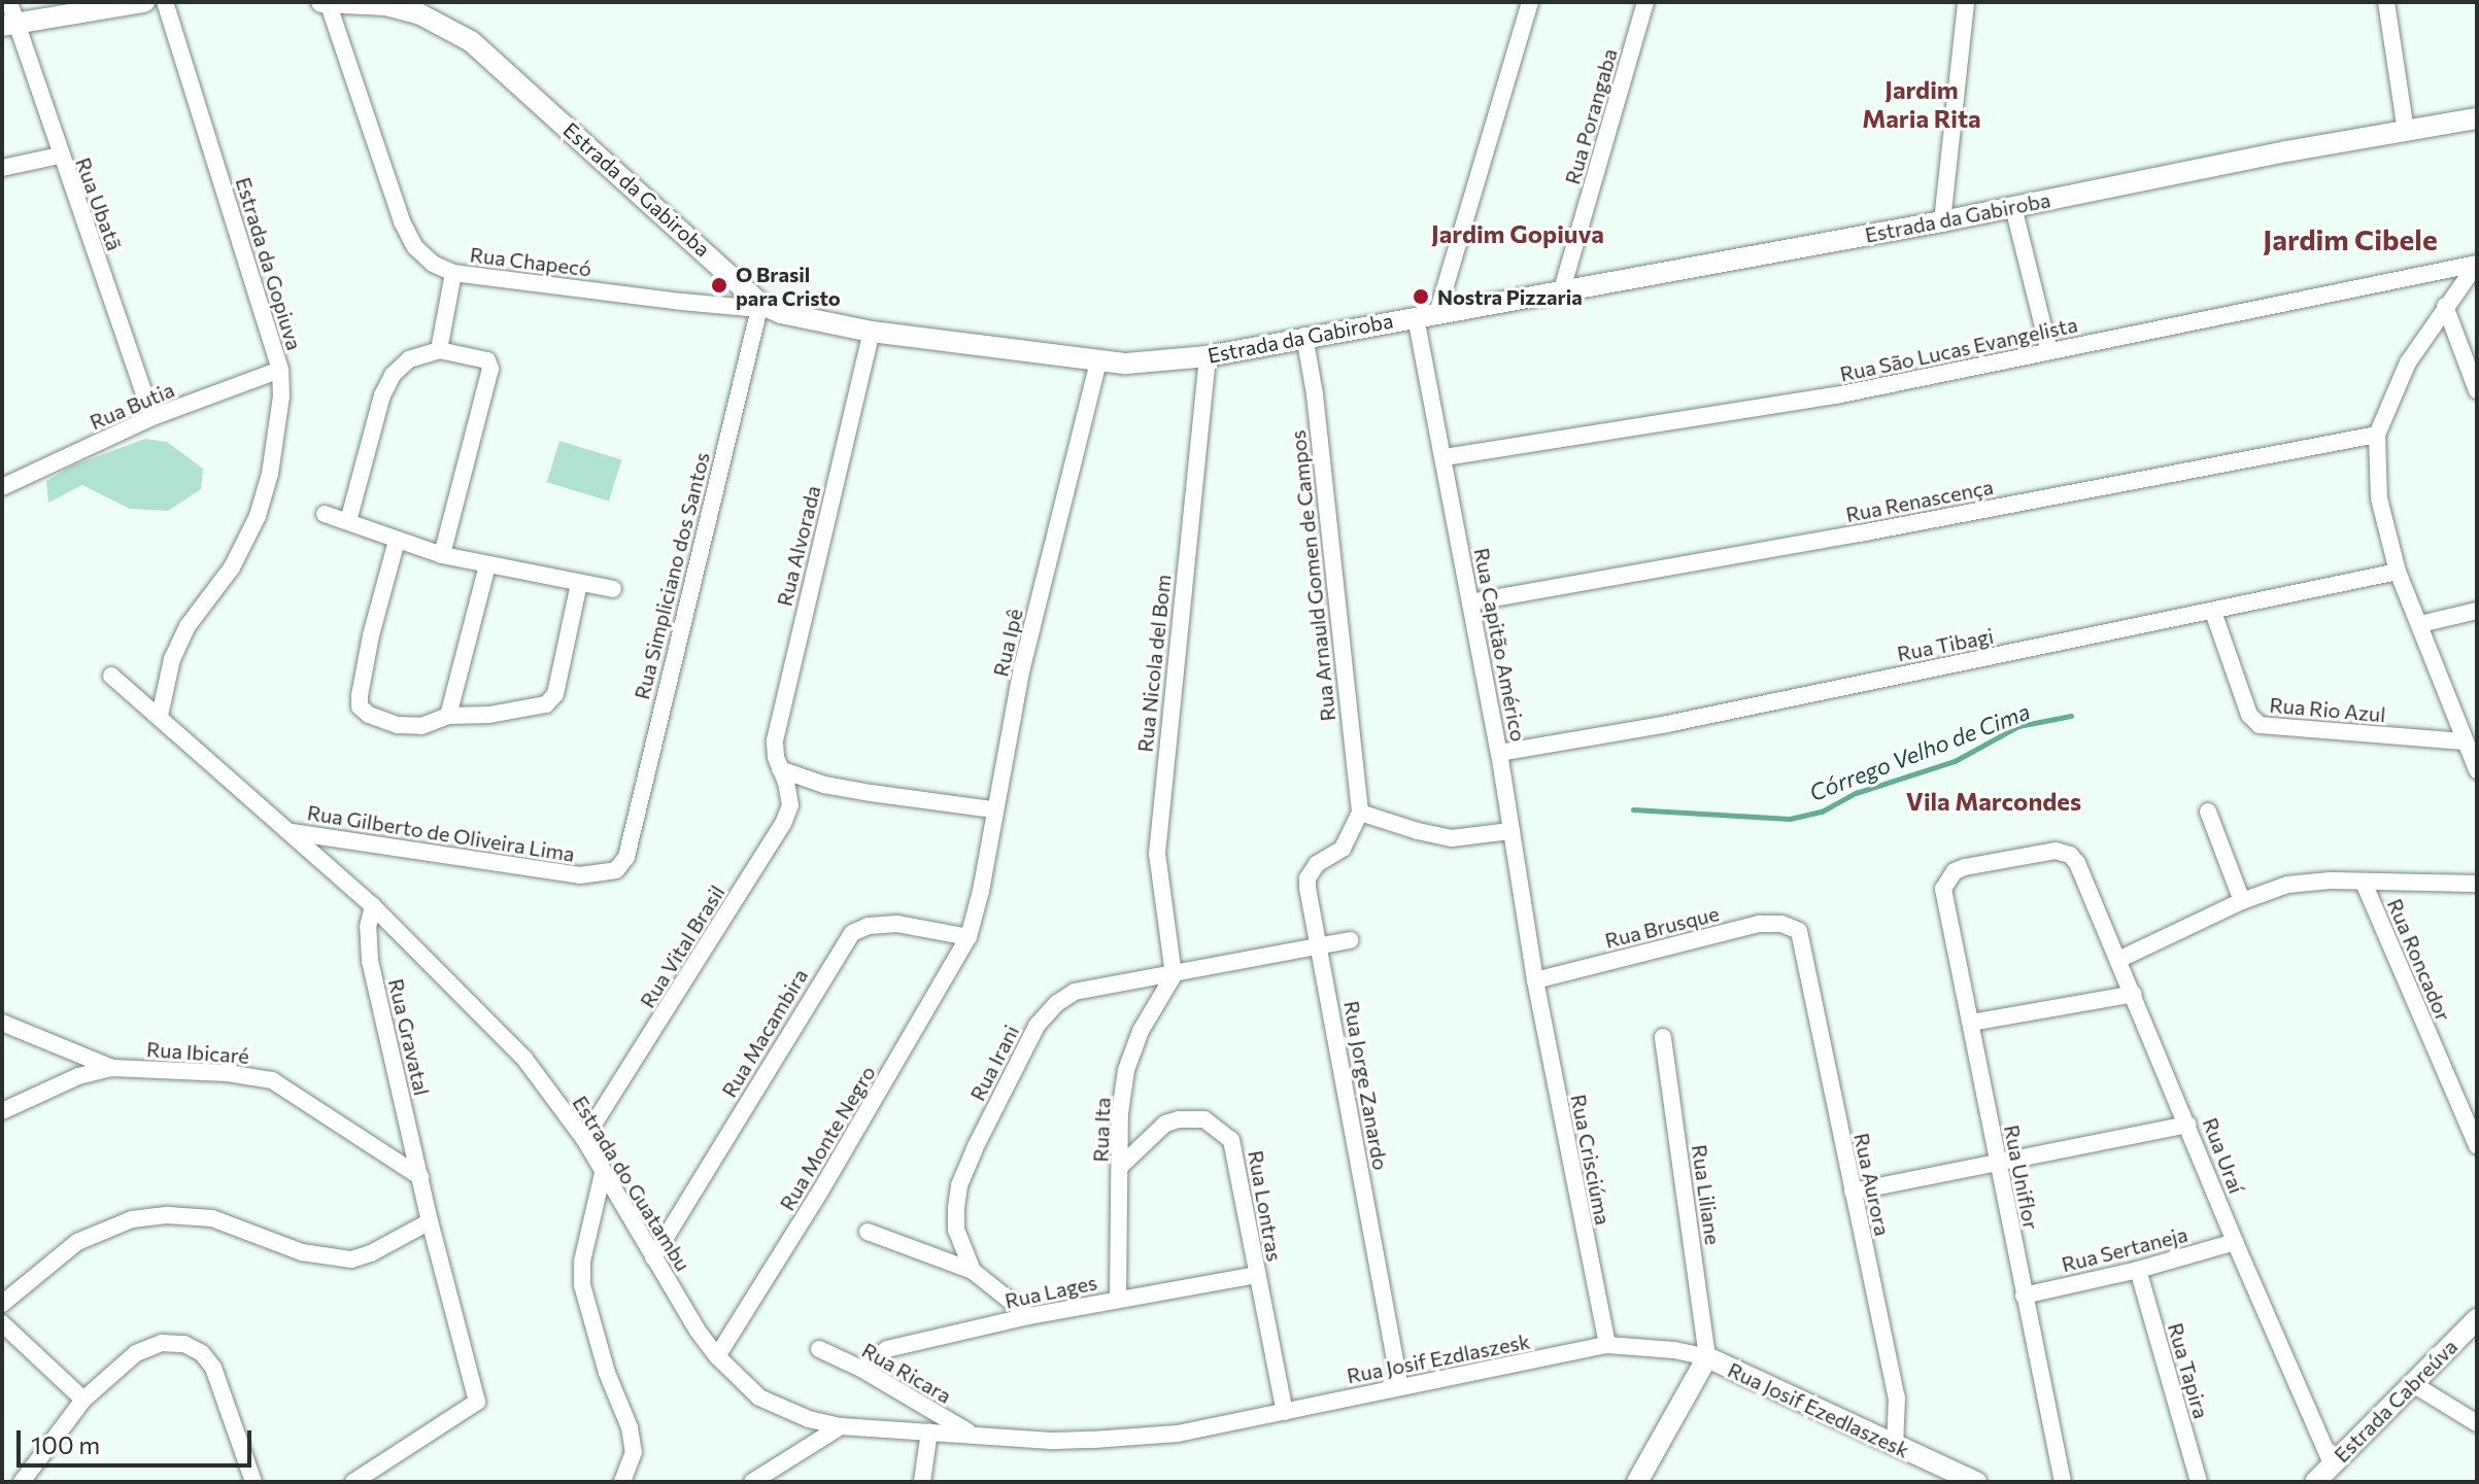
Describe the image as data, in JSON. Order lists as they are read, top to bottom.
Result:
{
  "streets": {
    "main road": ["Estrada da Gabiroba", "Estrada Cabreúva", "Rua Josif Ezedlaszesk"],
    "street": [
      "Rua Porangaba",
      "Rua Ubatã",
      "Rua Chapecó",
      "Estrada da Gopiuva",
      "Rua São Lucas Evangelista",
      "Rua Butia",
      "Rua Renascença",
      "Rua Alvorada",
      "Rua Simpliciano dos Santos",
      "Rua Arnauld Gomen de Campos",
      "Rua Ipê",
      "Rua Capitão Américo",
      "Rua Tibagi",
      "Rua Nicola del Bom",
      "Rua Rio Azul",
      "Rua Gilberto de Oliveira Lima",
      "Rua Brusque",
      "Rua Vital Brasil",
      "Rua Roncador",
      "Rua Macambira",
      "Rua Gravatal",
      "Rua Ibicaré",
      "Rua Irani",
      "Rua Jorge Zanardo",
      "Rua Ita",
      "Rua Monte Negro",
      "Rua Uraí",
      "Rua Crisciúma",
      "Rua Uniflor",
      "Estrada do Guatambu",
      "Rua Aurora",
      "Rua Liliane",
      "Rua Lontras",
      "Rua Sertaneja",
      "Rua Lages",
      "Rua Josif Ezdlaszesk",
      "Rua Tapira",
      "Rua Ricara"
    ]
  },
  "crossings": [
    ["Rua Porangaba", "Estrada da Gabiroba"],
    ["Estrada da Gabiroba", "Rua Chapecó"],
    ["Estrada da Gabiroba", "Rua Alvorada"],
    ["Estrada da Gabiroba", "Rua Simpliciano dos Santos"],
    ["Estrada da Gabiroba", "Rua Arnauld Gomen de Campos"],
    ["Estrada da Gabiroba", "Rua Ipê"],
    ["Estrada da Gabiroba", "Rua Capitão Américo"],
    ["Estrada da Gabiroba", "Rua Nicola del Bom"],
    ["Rua Ubatã", "Rua Butia"],
    ["Rua Chapecó", "Rua Simpliciano dos Santos"],
    ["Estrada da Gopiuva", "Rua Butia"],
    ["Estrada da Gopiuva", "Estrada do Guatambu"],
    ["Rua São Lucas Evangelista", "Rua Capitão Américo"],
    ["Rua Renascença", "Rua Capitão Américo"],
    ["Rua Alvorada", "Rua Vital Brasil"],
    ["Rua Simpliciano dos Santos", "Rua Gilberto de Oliveira Lima"],
    ["Rua Arnauld Gomen de Campos", "Rua Jorge Zanardo"],
    ["Rua Ipê", "Rua Macambira"],
    ["Rua Ipê", "Rua Monte Negro"],
    ["Rua Capitão Américo", "Rua Tibagi"],
    ["Rua Capitão Américo", "Rua Brusque"],
    ["Rua Capitão Américo", "Rua Crisciúma"],
    ["Rua Tibagi", "Rua Rio Azul"],
    ["Rua Nicola del Bom", "Rua Irani"],
    ["Rua Nicola del Bom", "Rua Ita"],
    ["Rua Gilberto de Oliveira Lima", "Estrada do Guatambu"],
    ["Rua Brusque", "Rua Crisciúma"],
    ["Rua Brusque", "Rua Aurora"],
    ["Rua Vital Brasil", "Estrada do Guatambu"],
    ["Rua Macambira", "Rua Monte Negro"],
    ["Rua Macambira", "Estrada do Guatambu"],
    ["Rua Gravatal", "Rua Ibicaré"],
    ["Rua Gravatal", "Estrada do Guatambu"],
    ["Rua Irani", "Rua Jorge Zanardo"],
    ["Rua Irani", "Rua Ita"],
    ["Rua Irani", "Rua Lages"],
    ["Rua Jorge Zanardo", "Rua Josif Ezdlaszesk"],
    ["Rua Ita", "Rua Lontras"],
    ["Rua Ita", "Rua Lages"],
    ["Rua Monte Negro", "Estrada do Guatambu"],
    ["Rua Uraí", "Rua Uniflor"],
    ["Rua Uraí", "Rua Sertaneja"],
    ["Rua Uraí", "Estrada Cabreúva"],
    ["Rua Crisciúma", "Rua Josif Ezdlaszesk"],
    ["Rua Uniflor", "Rua Sertaneja"],
    ["Estrada do Guatambu", "Rua Josif Ezdlaszesk"],
    ["Estrada do Guatambu", "Rua Ricara"],
    ["Rua Aurora", "Rua Josif Ezedlaszesk"],
    ["Rua Liliane", "Rua Josif Ezdlaszesk"],
    ["Rua Liliane", "Rua Josif Ezedlaszesk"],
    ["Rua Lontras", "Rua Lages"],
    ["Rua Lontras", "Rua Josif Ezdlaszesk"],
    ["Rua Sertaneja", "Rua Tapira"],
    ["Rua Lages", "Rua Ricara"],
    ["Rua Josif Ezdlaszesk", "Rua Josif Ezedlaszesk"]
  ],
  "districts": [
    "Jardim Maria Rita",
    "Jardim Gopiuva",
    "Jardim Cibele",
    "Vila Marcondes"
  ],
  "water": ["Córrego Velho de Cima"],
  "places": ["O Brasil para Cristo", "Nostra Pizzaria"],
  "scale_bar": "100 m"
}
